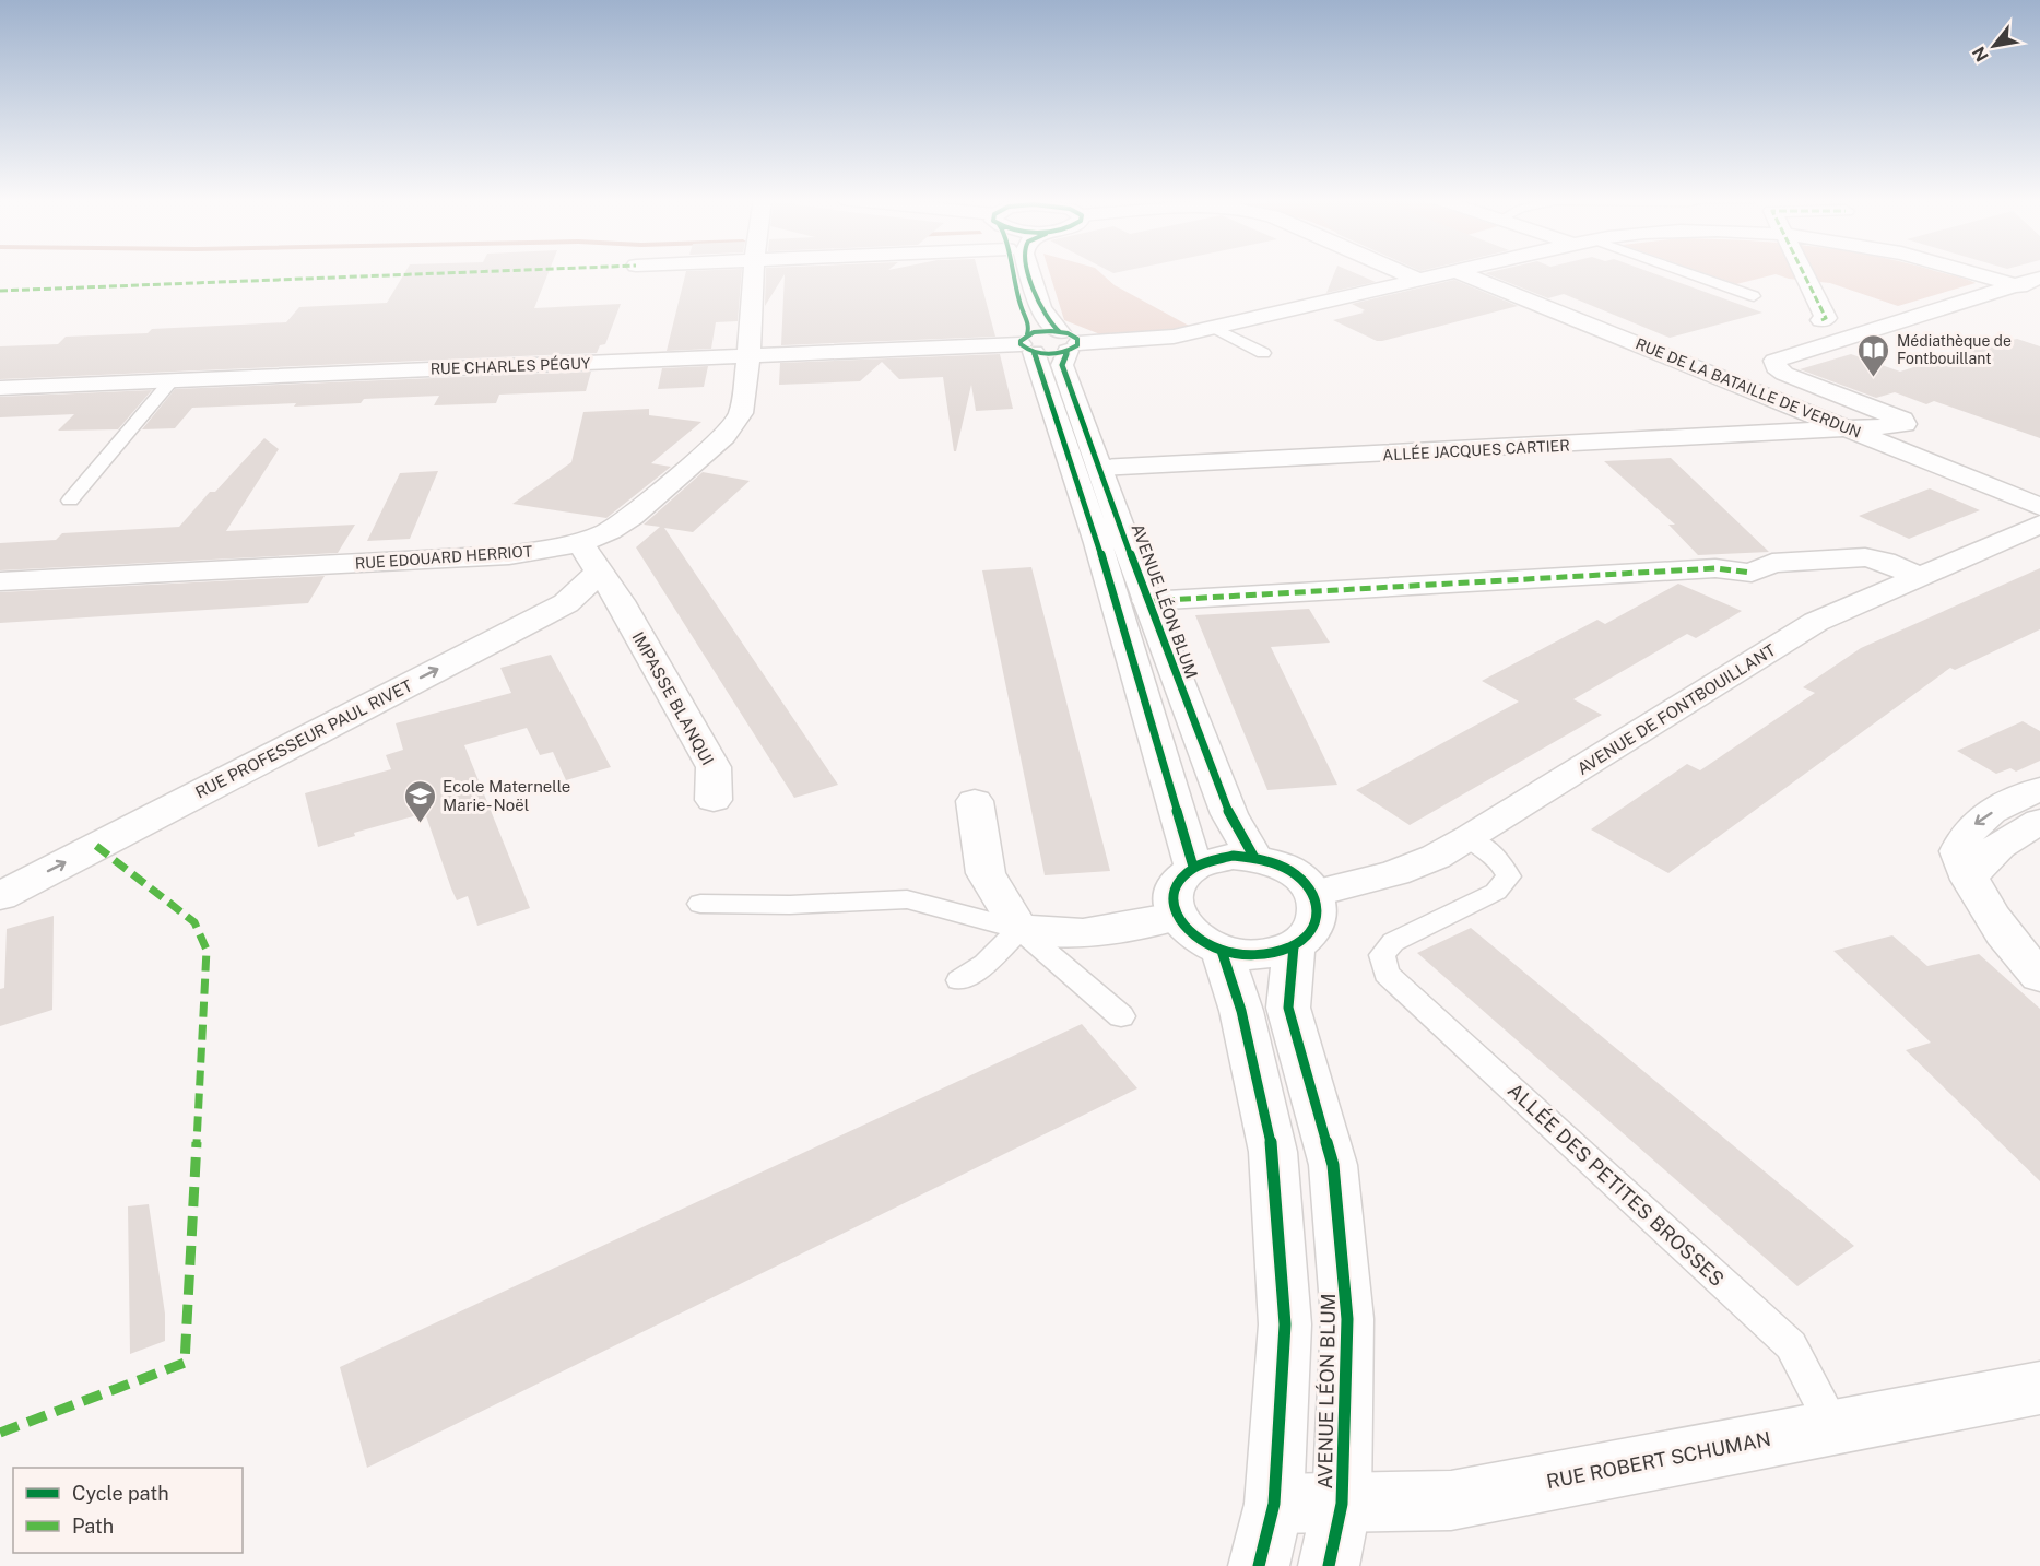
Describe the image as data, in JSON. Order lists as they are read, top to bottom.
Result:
{
  "streets": {
    "street": [
      "RUE CHARLES PÉGUY",
      "RUE DE LA BATAILLE DE VERDUN",
      "ALLÉE JACQUES CARTIER",
      "RUE EDOUARD HERRIOT",
      "AVENUE LÉON BLUM",
      "IMPASSE BLANQUI",
      "AVENUE DE FONTBOUILLANT",
      "RUE PROFESSEUR PAUL RIVET",
      "RUE ROBERT SCHUMAN"
    ],
    "lane": ["ALLÉE DES PETITES BROSSES"]
  },
  "crossings": [
    ["RUE CHARLES PÉGUY", "RUE EDOUARD HERRIOT"],
    ["RUE DE LA BATAILLE DE VERDUN", "ALLÉE JACQUES CARTIER"],
    ["ALLÉE JACQUES CARTIER", "AVENUE LÉON BLUM"],
    ["RUE EDOUARD HERRIOT", "IMPASSE BLANQUI"],
    ["AVENUE LÉON BLUM", "AVENUE DE FONTBOUILLANT"],
    ["AVENUE LÉON BLUM", "RUE ROBERT SCHUMAN"],
    ["IMPASSE BLANQUI", "RUE PROFESSEUR PAUL RIVET"],
    ["AVENUE DE FONTBOUILLANT", "ALLÉE DES PETITES BROSSES"],
    ["ALLÉE DES PETITES BROSSES", "RUE ROBERT SCHUMAN"]
  ],
  "one_way": ["RUE PROFESSEUR PAUL RIVET"],
  "places": {
    "library": ["Médiathèque de Fontbouillant"],
    "school or university": ["Ecole Maternelle Marie- Noël"]
  },
  "legend": ["Cycle path", "Path"],
  "north": "bottom left"
}
